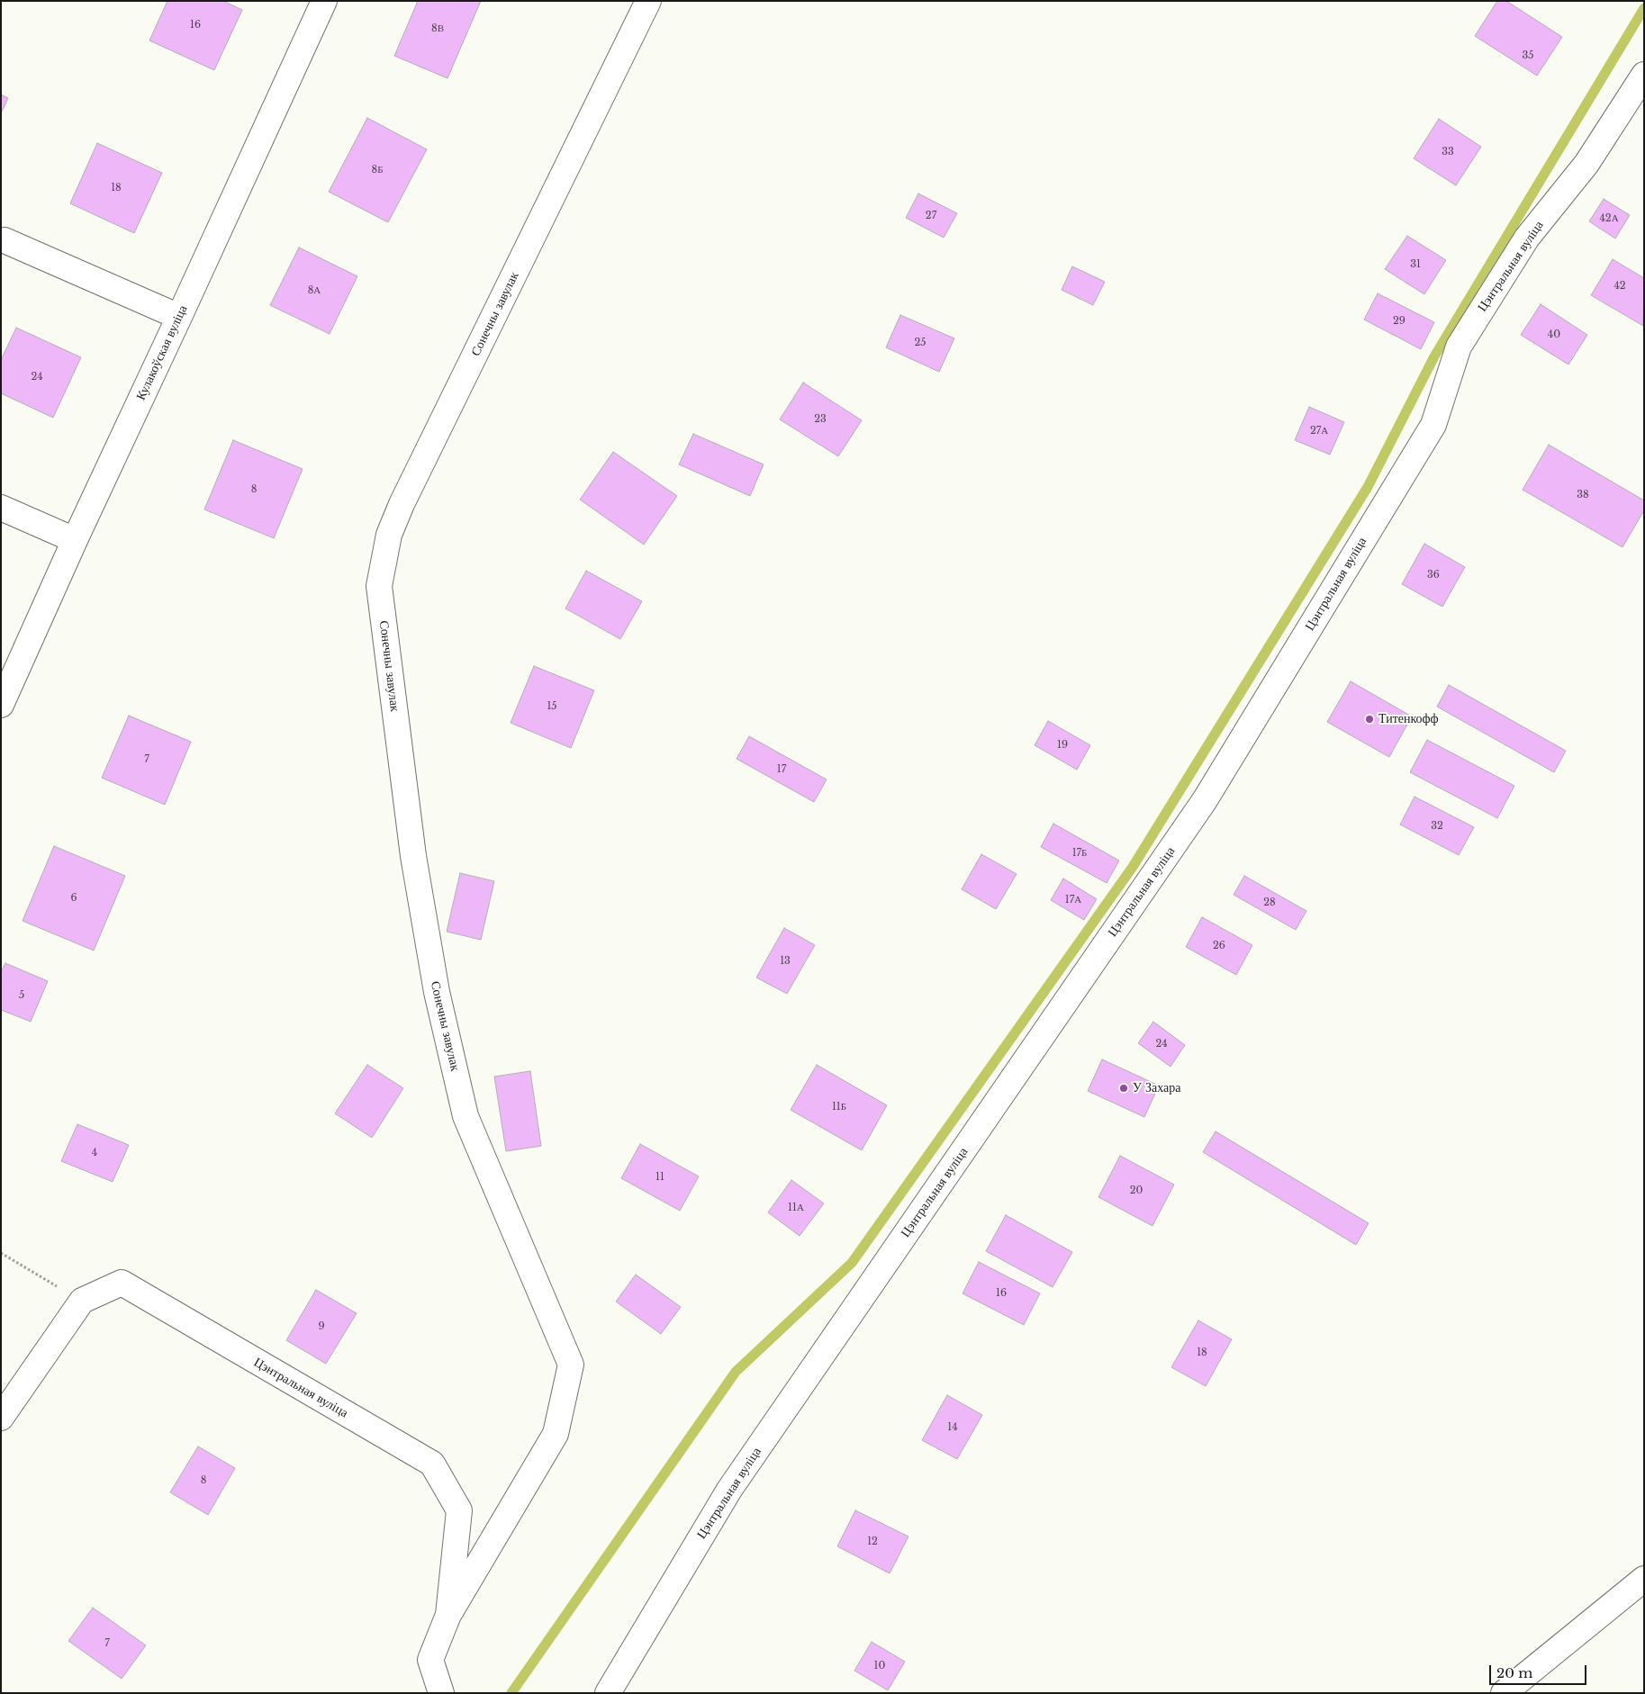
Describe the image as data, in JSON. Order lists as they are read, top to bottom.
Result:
{
  "streets": {
    "street": ["Цэнтральная вуліца", "Сонечны завулак", "Кулакоўская вуліца"]
  },
  "crossings": [
    ["Цэнтральная вуліца", "Сонечны завулак"]
  ],
  "places": ["Титенкофф", "У Захара"],
  "house_numbers": [
    "16",
    "8В",
    "35",
    "33",
    "8Б",
    "18",
    "27",
    "42А",
    "31",
    "42",
    "8А",
    "29",
    "40",
    "25",
    "24",
    "23",
    "27А",
    "8",
    "38",
    "36",
    "15",
    "19",
    "7",
    "17",
    "32",
    "17Б",
    "6",
    "17А",
    "28",
    "26",
    "13",
    "5",
    "24",
    "11Б",
    "4",
    "11",
    "20",
    "11А",
    "16",
    "9",
    "18",
    "14",
    "8",
    "12",
    "7",
    "10"
  ],
  "scale_bar": "20 m"
}
